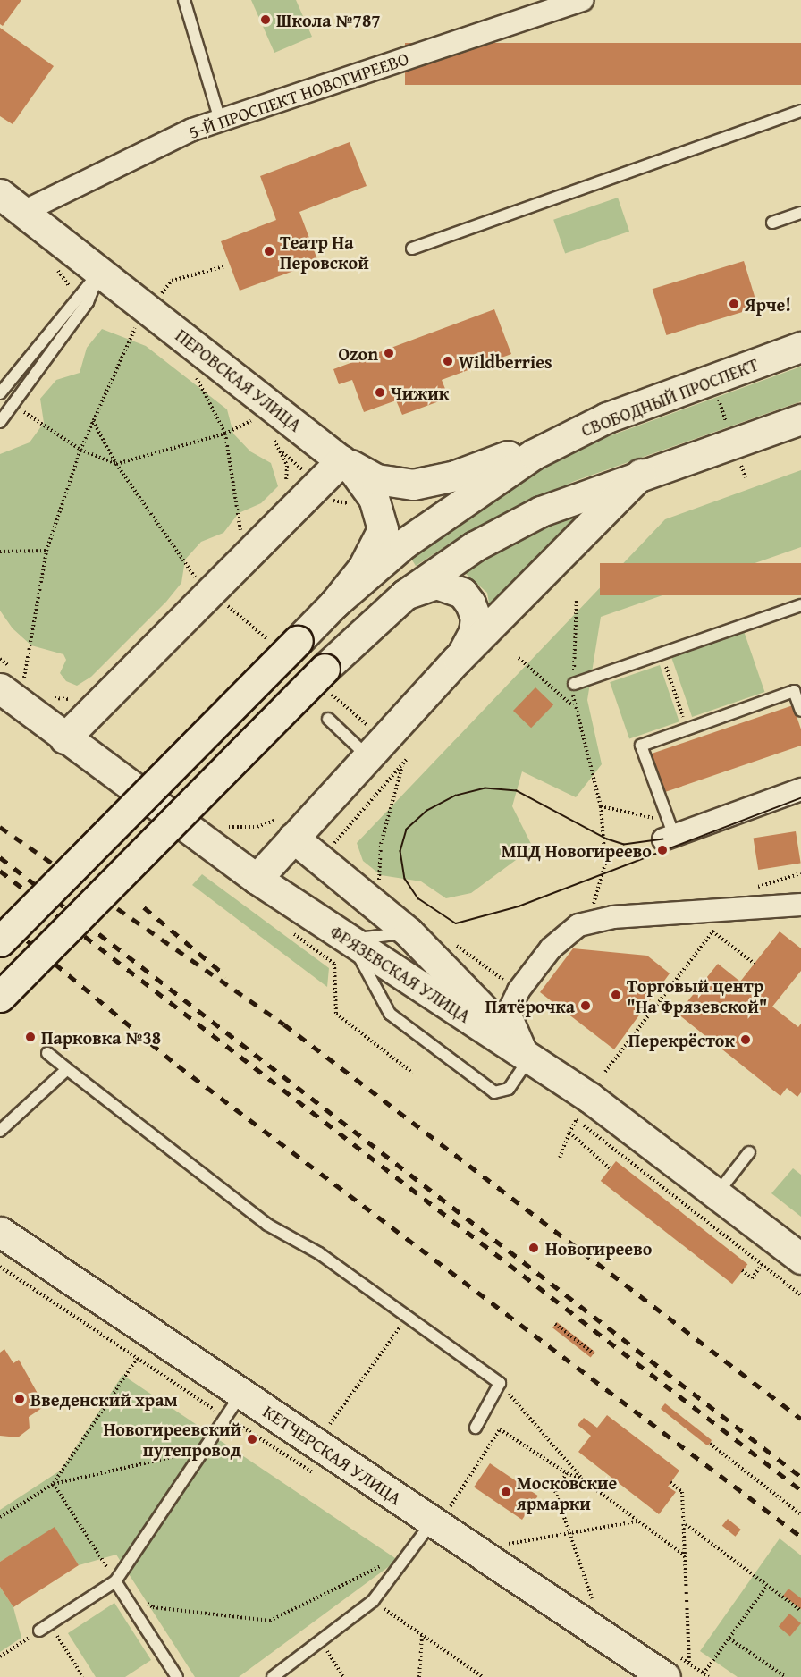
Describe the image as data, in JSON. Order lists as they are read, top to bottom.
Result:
{
  "streets": {
    "main road": [
      "ПЕРОВСКАЯ УЛИЦА",
      "СВОБОДНЫЙ ПРОСПЕКТ",
      "ФРЯЗЕВСКАЯ УЛИЦА",
      "КЕТЧЕРСКАЯ УЛИЦА"
    ],
    "street": ["5-Й ПРОСПЕКТ НОВОГИРЕЕВО"]
  },
  "crossings": [
    ["5-Й ПРОСПЕКТ НОВОГИРЕЕВО", "ПЕРОВСКАЯ УЛИЦА"],
    ["ПЕРОВСКАЯ УЛИЦА", "СВОБОДНЫЙ ПРОСПЕКТ"]
  ],
  "places": [
    "Школа №787",
    "Театр На Перовской",
    "Ярче!",
    "Ozon",
    "Wildberries",
    "Чижик",
    "МЦД Новогиреево",
    "Торговый центр \"На Фрязевской\"",
    "Пятёрочка",
    "Парковка №38",
    "Перекрёсток",
    "Новогиреево",
    "Введенский храм",
    "Новогиреевский путепровод",
    "Московские ярмарки"
  ]
}
